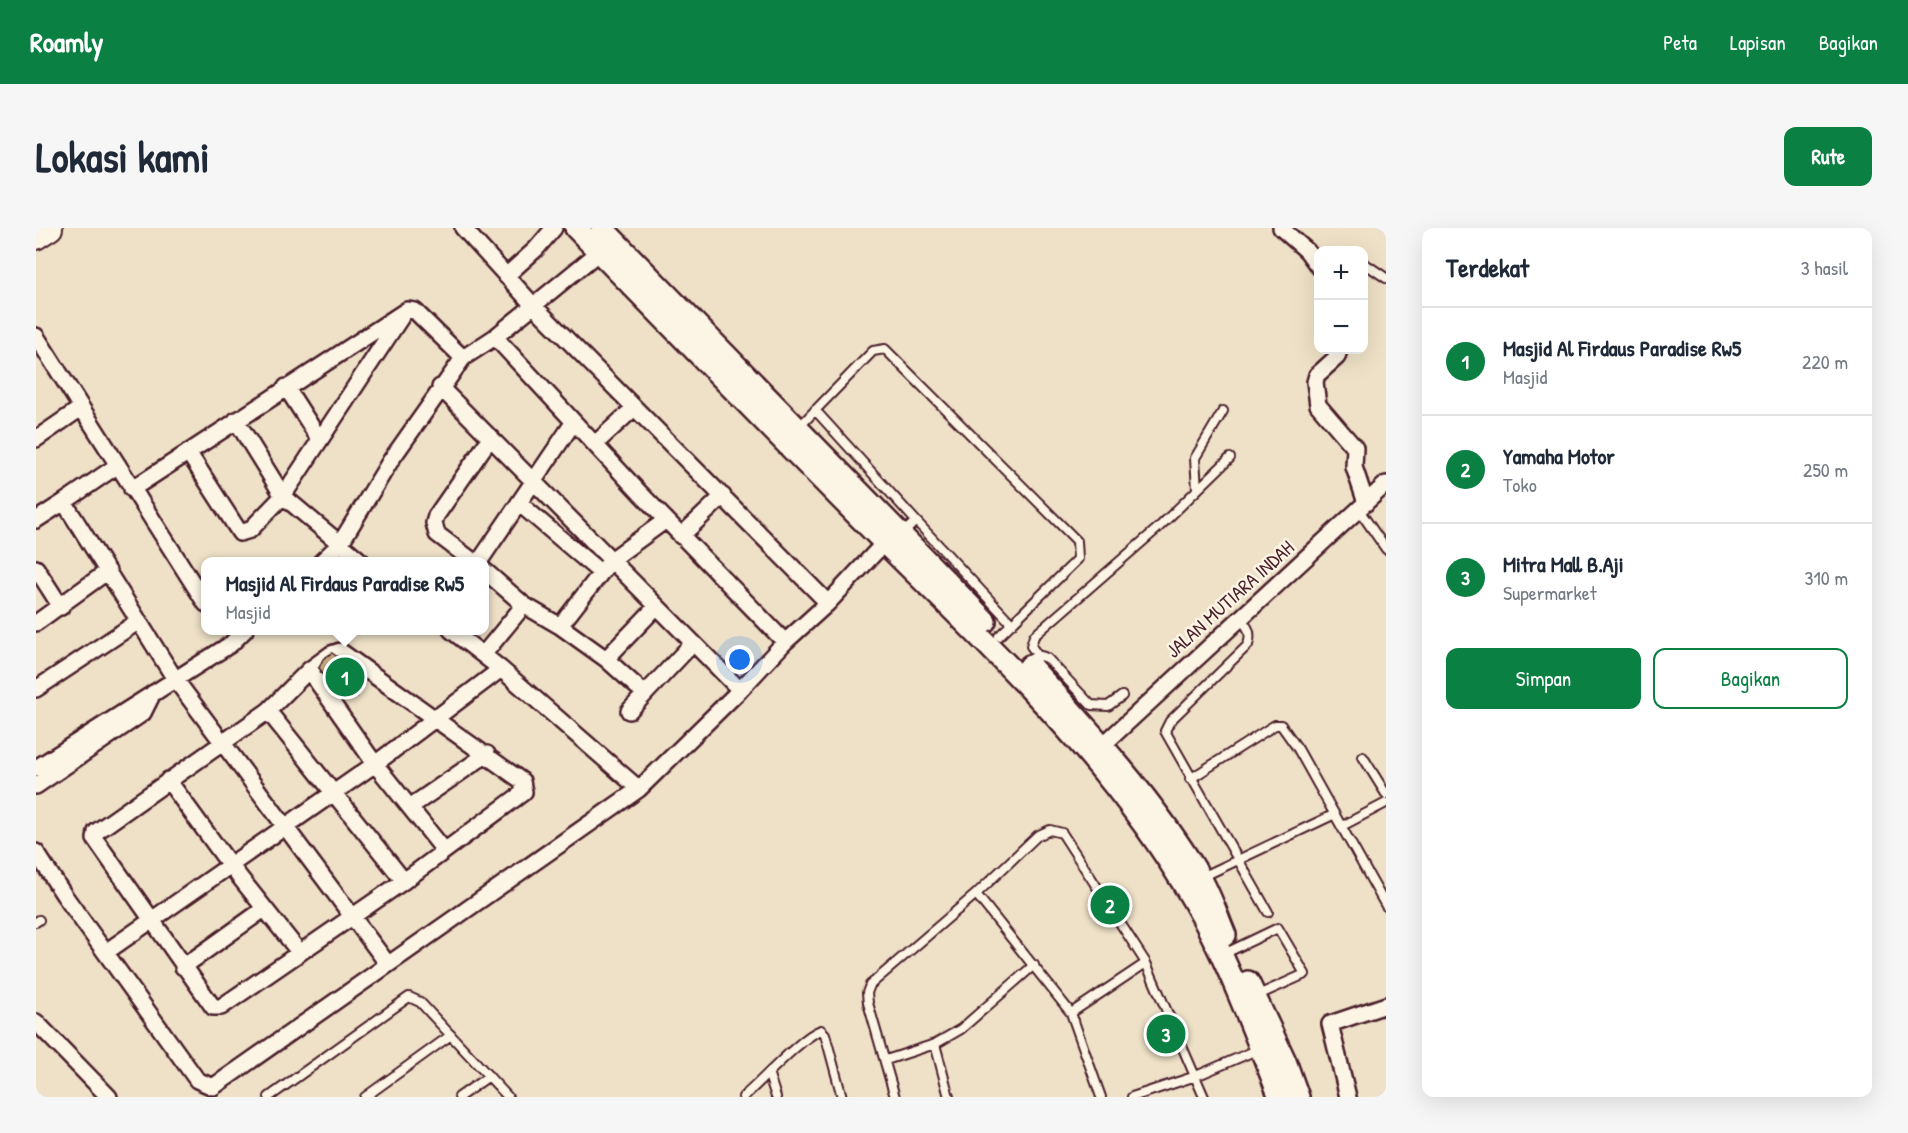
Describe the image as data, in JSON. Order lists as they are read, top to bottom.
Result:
{
  "streets": {
    "street": ["JALAN MUTIARA INDAH"]
  },
  "page": {
    "header": "Roamly",
    "nav": ["Peta", "Lapisan", "Bagikan"],
    "buttons": [
      "Rute",
      ["Simpan", "Bagikan"]
    ],
    "title": "Lokasi kami",
    "heading": ["Terdekat", "3 hasil"],
    "map_buttons": ["+", "−"],
    "list": [
      {
        "mark": "1",
        "name": "Masjid Al Firdaus Paradise Rw5",
        "note": "Masjid",
        "value": "220 m"
      },
      {
        "mark": "2",
        "name": "Yamaha Motor",
        "note": "Toko",
        "value": "250 m"
      },
      {
        "mark": "3",
        "name": "Mitra Mall B.Aji",
        "note": "Supermarket",
        "value": "310 m"
      }
    ],
    "popup": ["Masjid Al Firdaus Paradise Rw5", "Masjid"],
    "pins": ["1", "2", "3"]
  }
}
